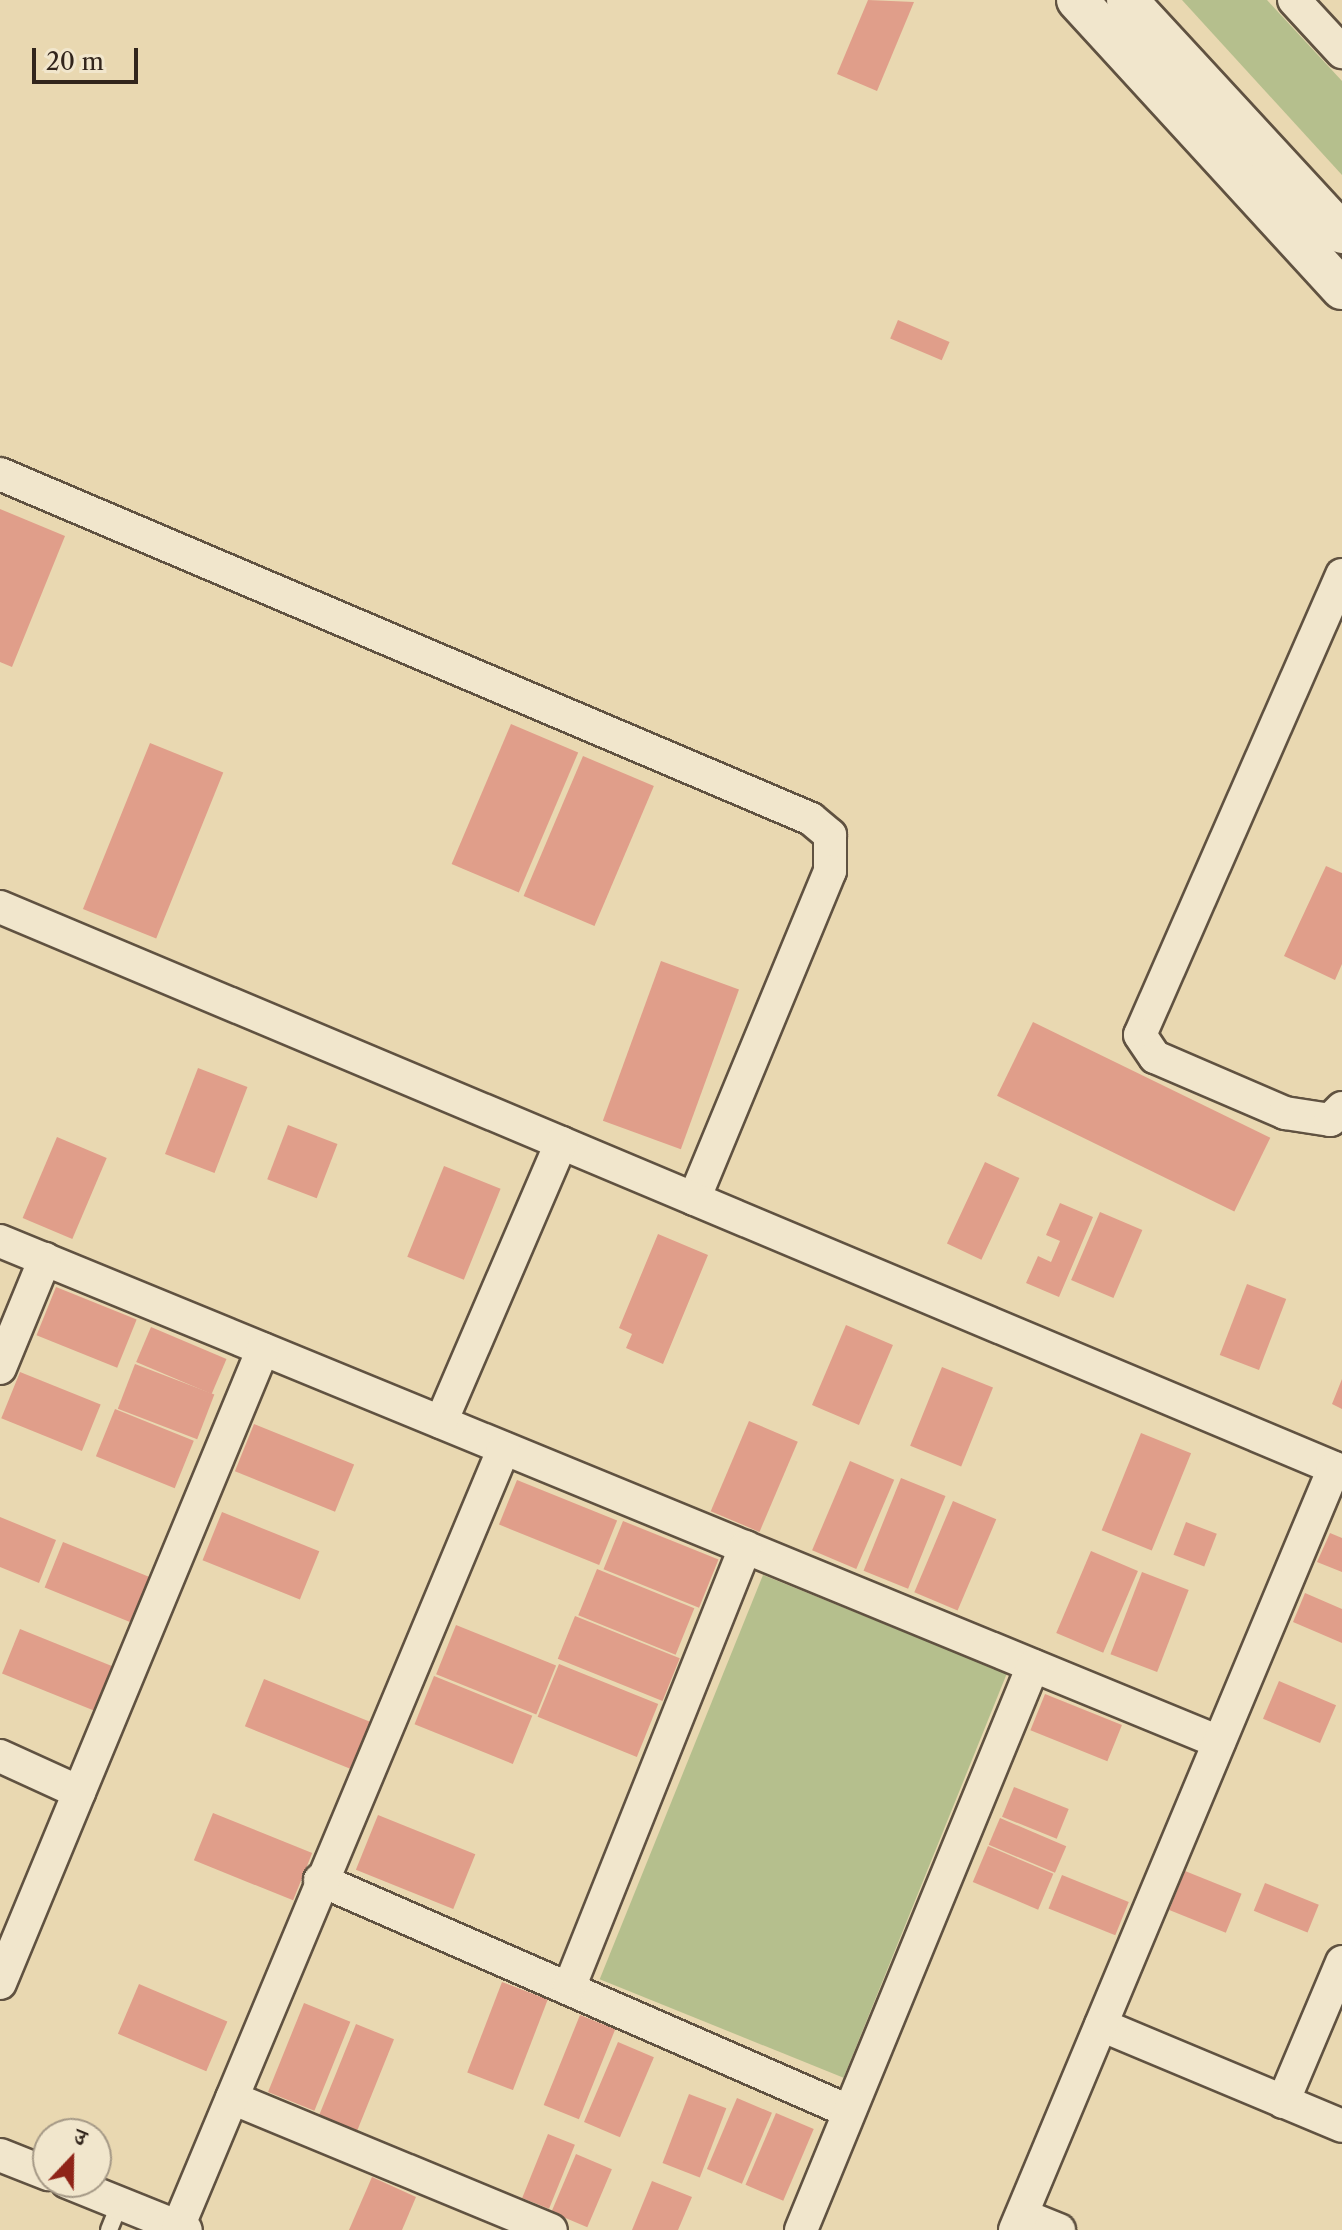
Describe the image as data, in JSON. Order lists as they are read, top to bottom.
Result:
{
  "scale_bar": "20 m",
  "north": "top"
}
